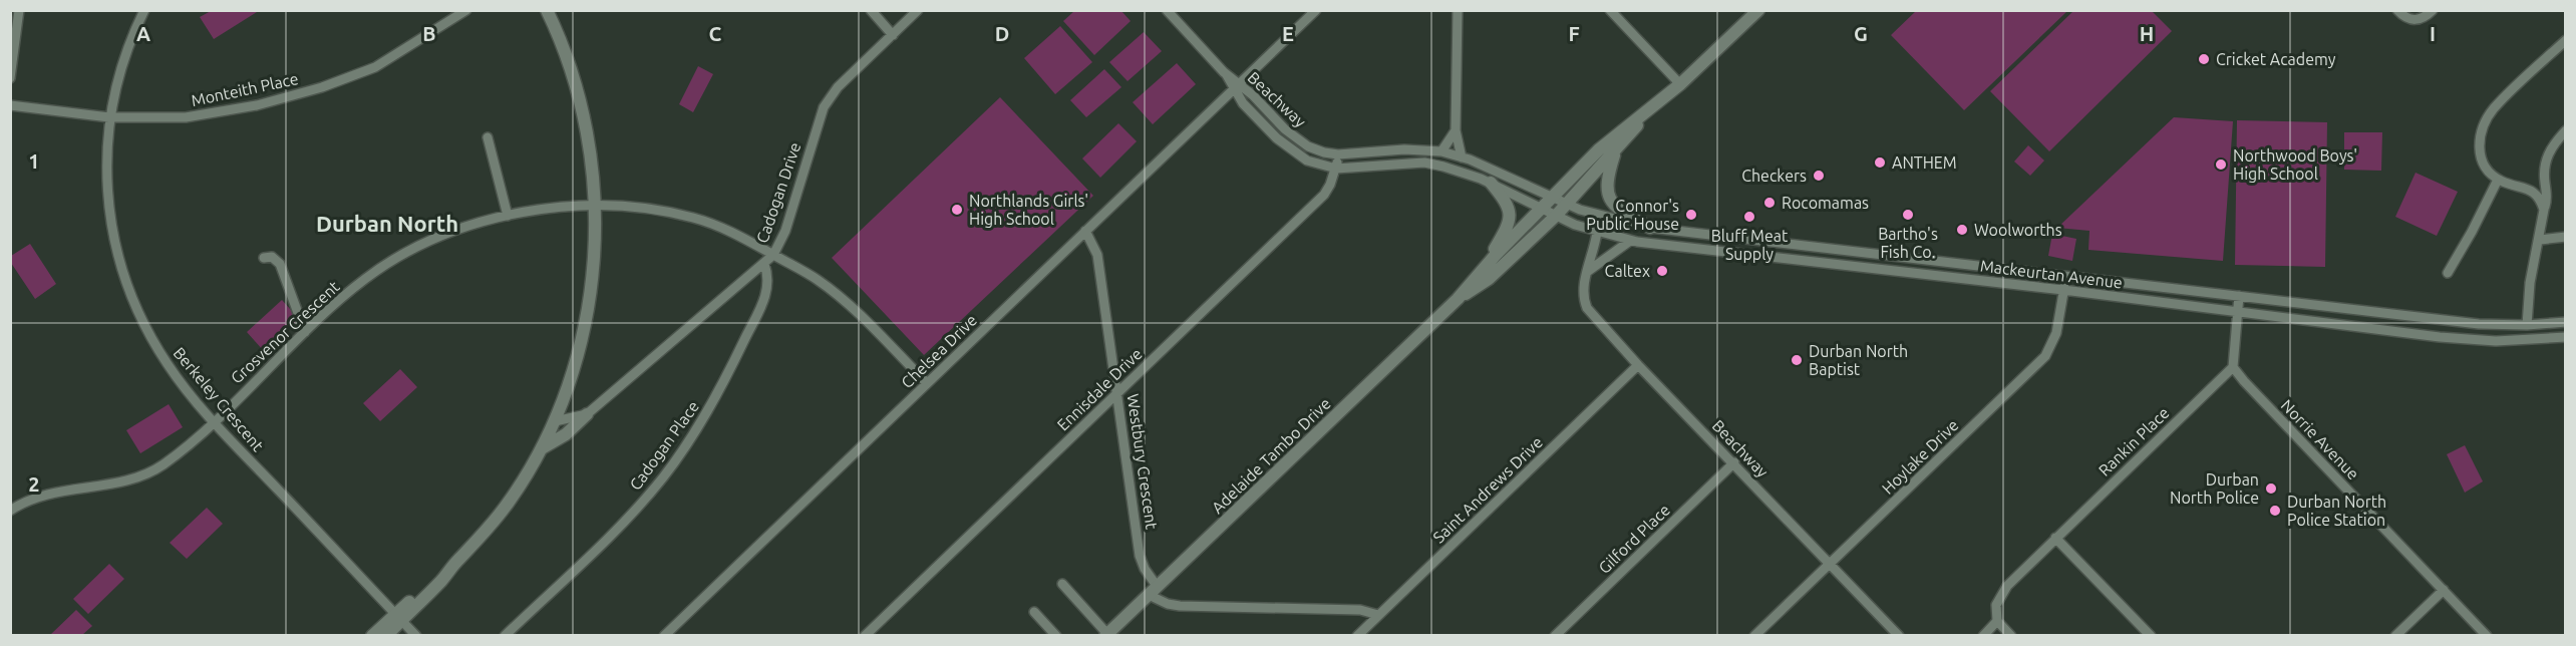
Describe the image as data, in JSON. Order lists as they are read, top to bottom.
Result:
{
  "streets": {
    "street": [
      "Monteith Place",
      "Beachway",
      "Cadogan Drive",
      "Mackeurtan Avenue",
      "Grosvenor Crescent",
      "Chelsea Drive",
      "Ennisdale Drive",
      "Berkeley Crescent",
      "Norrie Avenue",
      "Rankin Place",
      "Cadogan Place",
      "Adelaide Tambo Drive",
      "Hoylake Drive",
      "Westbury Crescent",
      "Saint Andrews Drive",
      "Gilford Place"
    ]
  },
  "crossings": [
    ["Monteith Place", "Berkeley Crescent"],
    ["Beachway", "Mackeurtan Avenue"],
    ["Beachway", "Chelsea Drive"],
    ["Beachway", "Ennisdale Drive"],
    ["Beachway", "Adelaide Tambo Drive"],
    ["Beachway", "Hoylake Drive"],
    ["Beachway", "Saint Andrews Drive"],
    ["Beachway", "Gilford Place"],
    ["Cadogan Drive", "Grosvenor Crescent"],
    ["Cadogan Drive", "Cadogan Place"],
    ["Mackeurtan Avenue", "Adelaide Tambo Drive"],
    ["Mackeurtan Avenue", "Hoylake Drive"],
    ["Grosvenor Crescent", "Chelsea Drive"],
    ["Grosvenor Crescent", "Berkeley Crescent"],
    ["Chelsea Drive", "Westbury Crescent"],
    ["Ennisdale Drive", "Westbury Crescent"],
    ["Norrie Avenue", "Rankin Place"],
    ["Adelaide Tambo Drive", "Westbury Crescent"]
  ],
  "districts": ["Durban North"],
  "places": [
    "Cricket Academy",
    "ANTHEM",
    "Northwood Boys' High School",
    "Checkers",
    "Rocomamas",
    "Northlands Girls' High School",
    "Connor's Public House",
    "Bartho's Fish Co.",
    "Bluff Meat Supply",
    "Woolworths",
    "Caltex",
    "Durban North Baptist",
    "Durban North Police",
    "Durban North Police Station"
  ],
  "grid": {
    "columns": [
      "A",
      "B",
      "C",
      "D",
      "E",
      "F",
      "G",
      "H",
      "I"
    ],
    "rows": ["1", "2"]
  }
}
